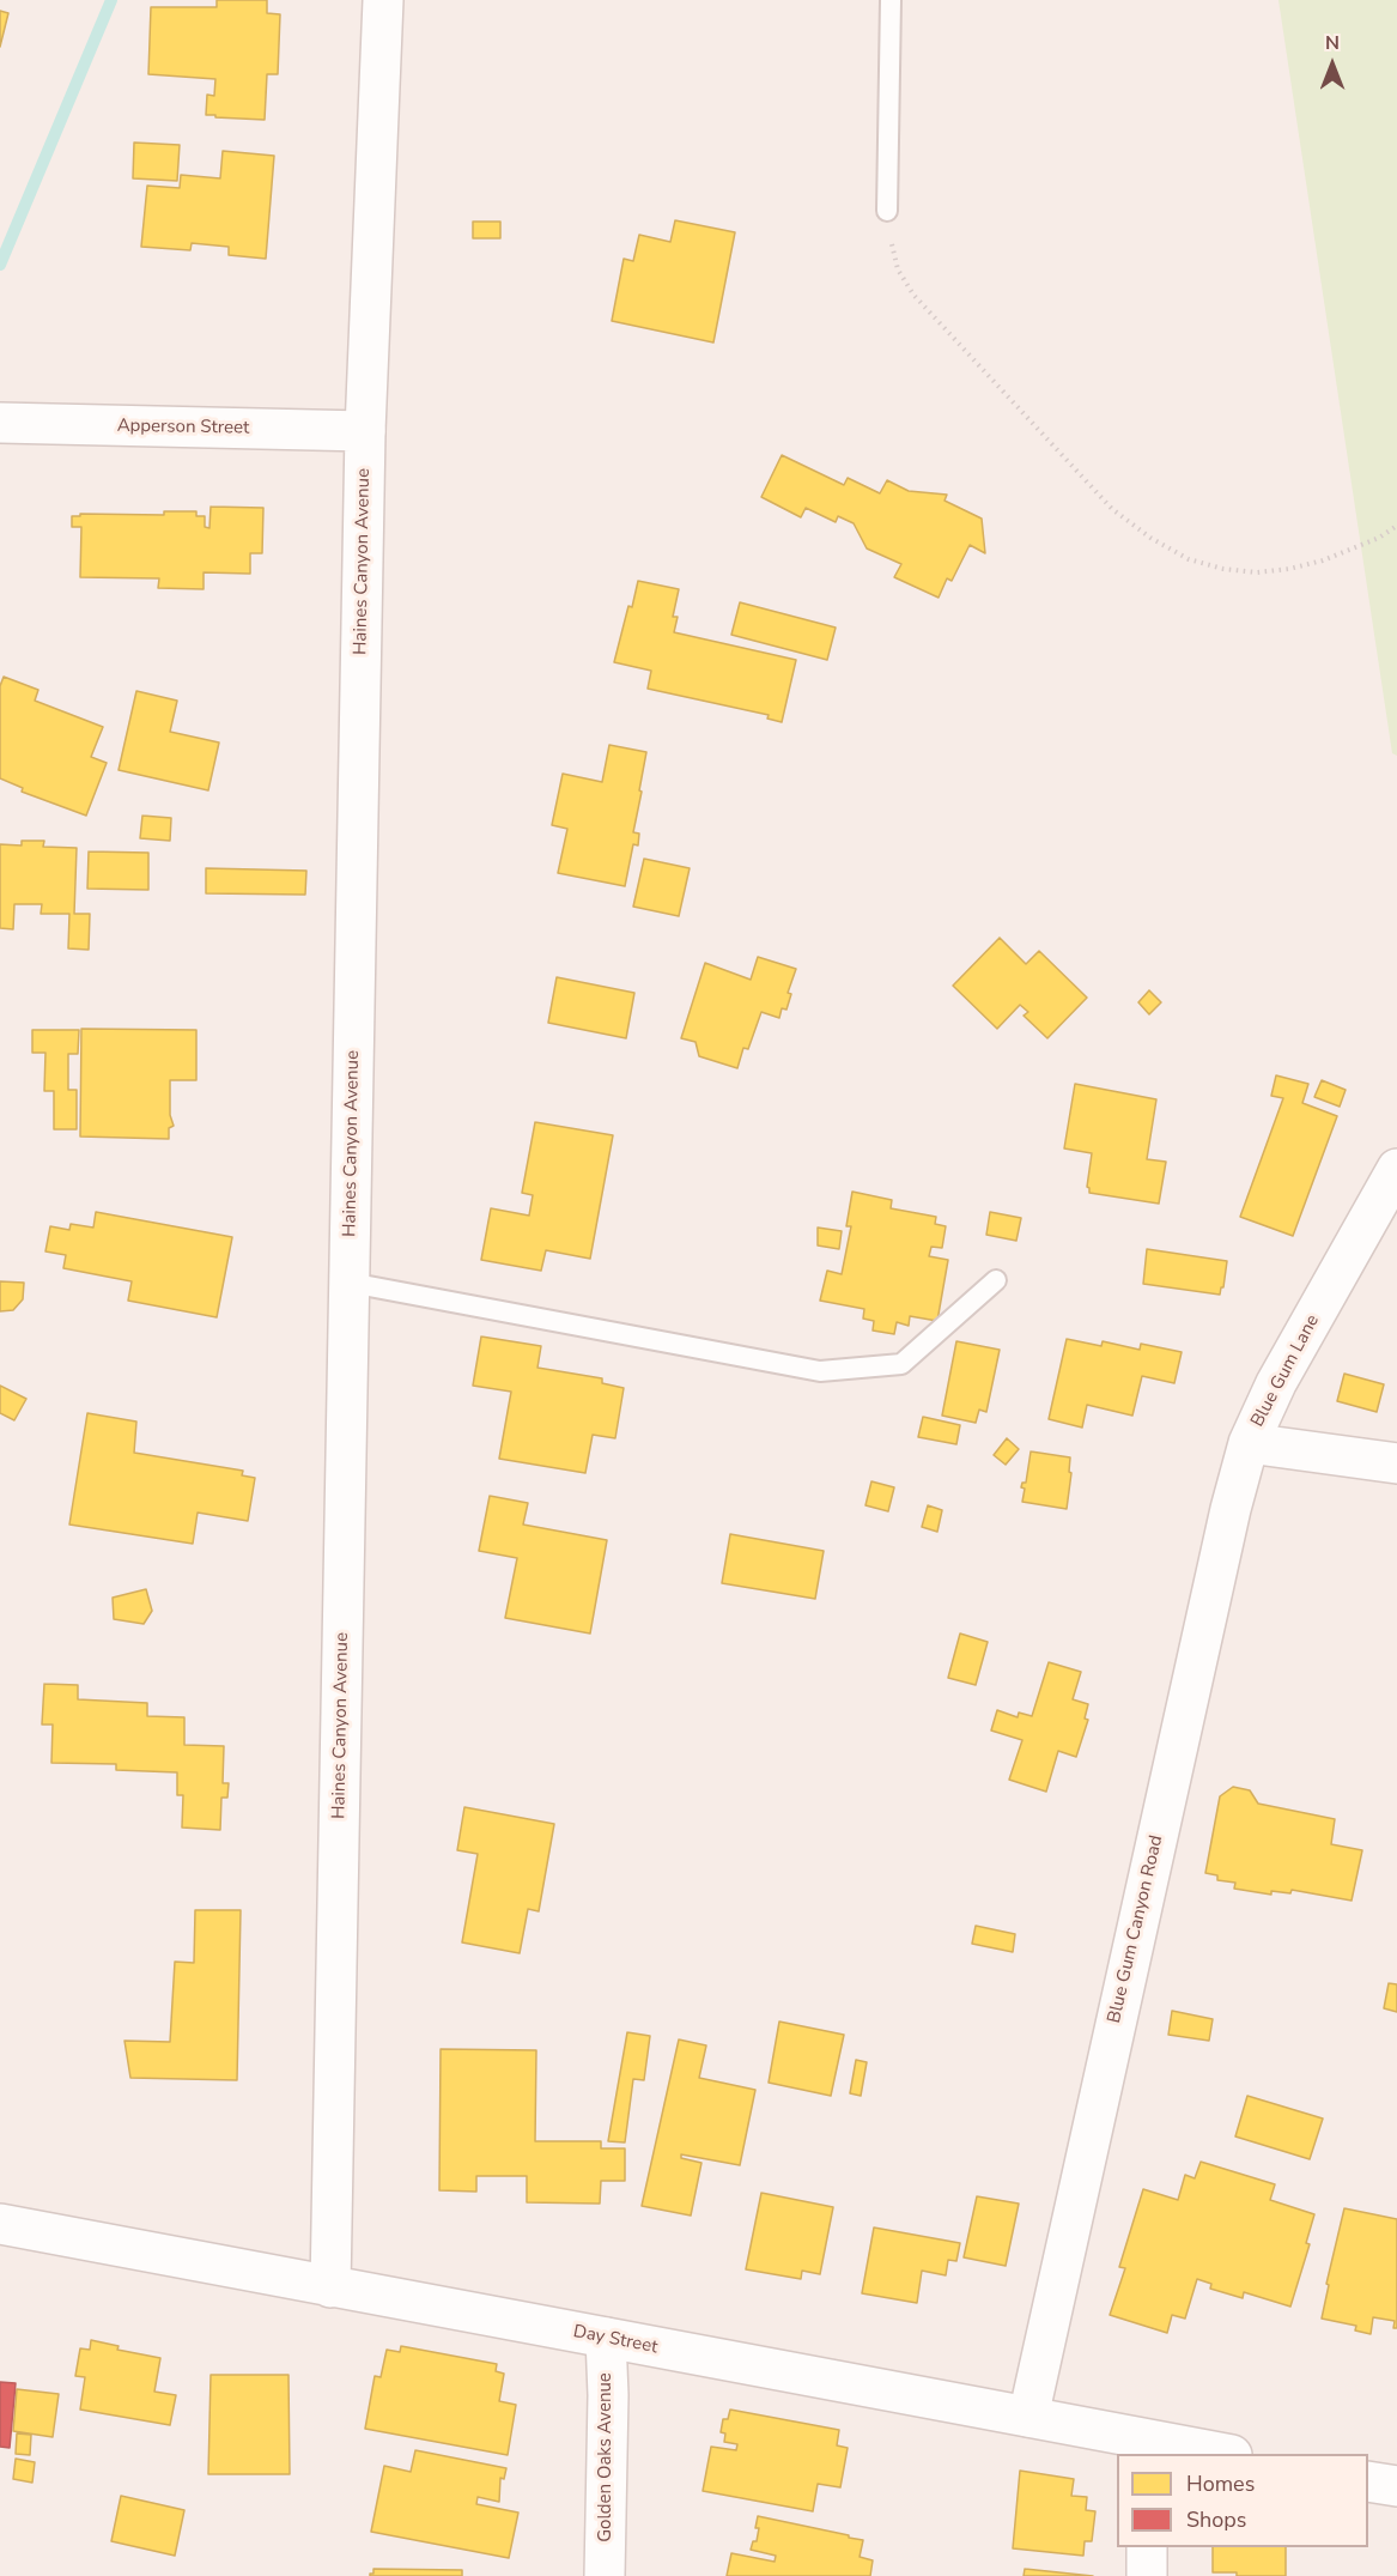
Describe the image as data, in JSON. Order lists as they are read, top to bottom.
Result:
{
  "streets": {
    "street": [
      "Apperson Street",
      "Haines Canyon Avenue",
      "Blue Gum Lane",
      "Blue Gum Canyon Road",
      "Day Street",
      "Golden Oaks Avenue"
    ]
  },
  "crossings": [
    ["Apperson Street", "Haines Canyon Avenue"],
    ["Haines Canyon Avenue", "Day Street"],
    ["Blue Gum Lane", "Blue Gum Canyon Road"],
    ["Blue Gum Canyon Road", "Day Street"],
    ["Day Street", "Golden Oaks Avenue"]
  ],
  "legend": ["Homes", "Shops"],
  "north": "top"
}
